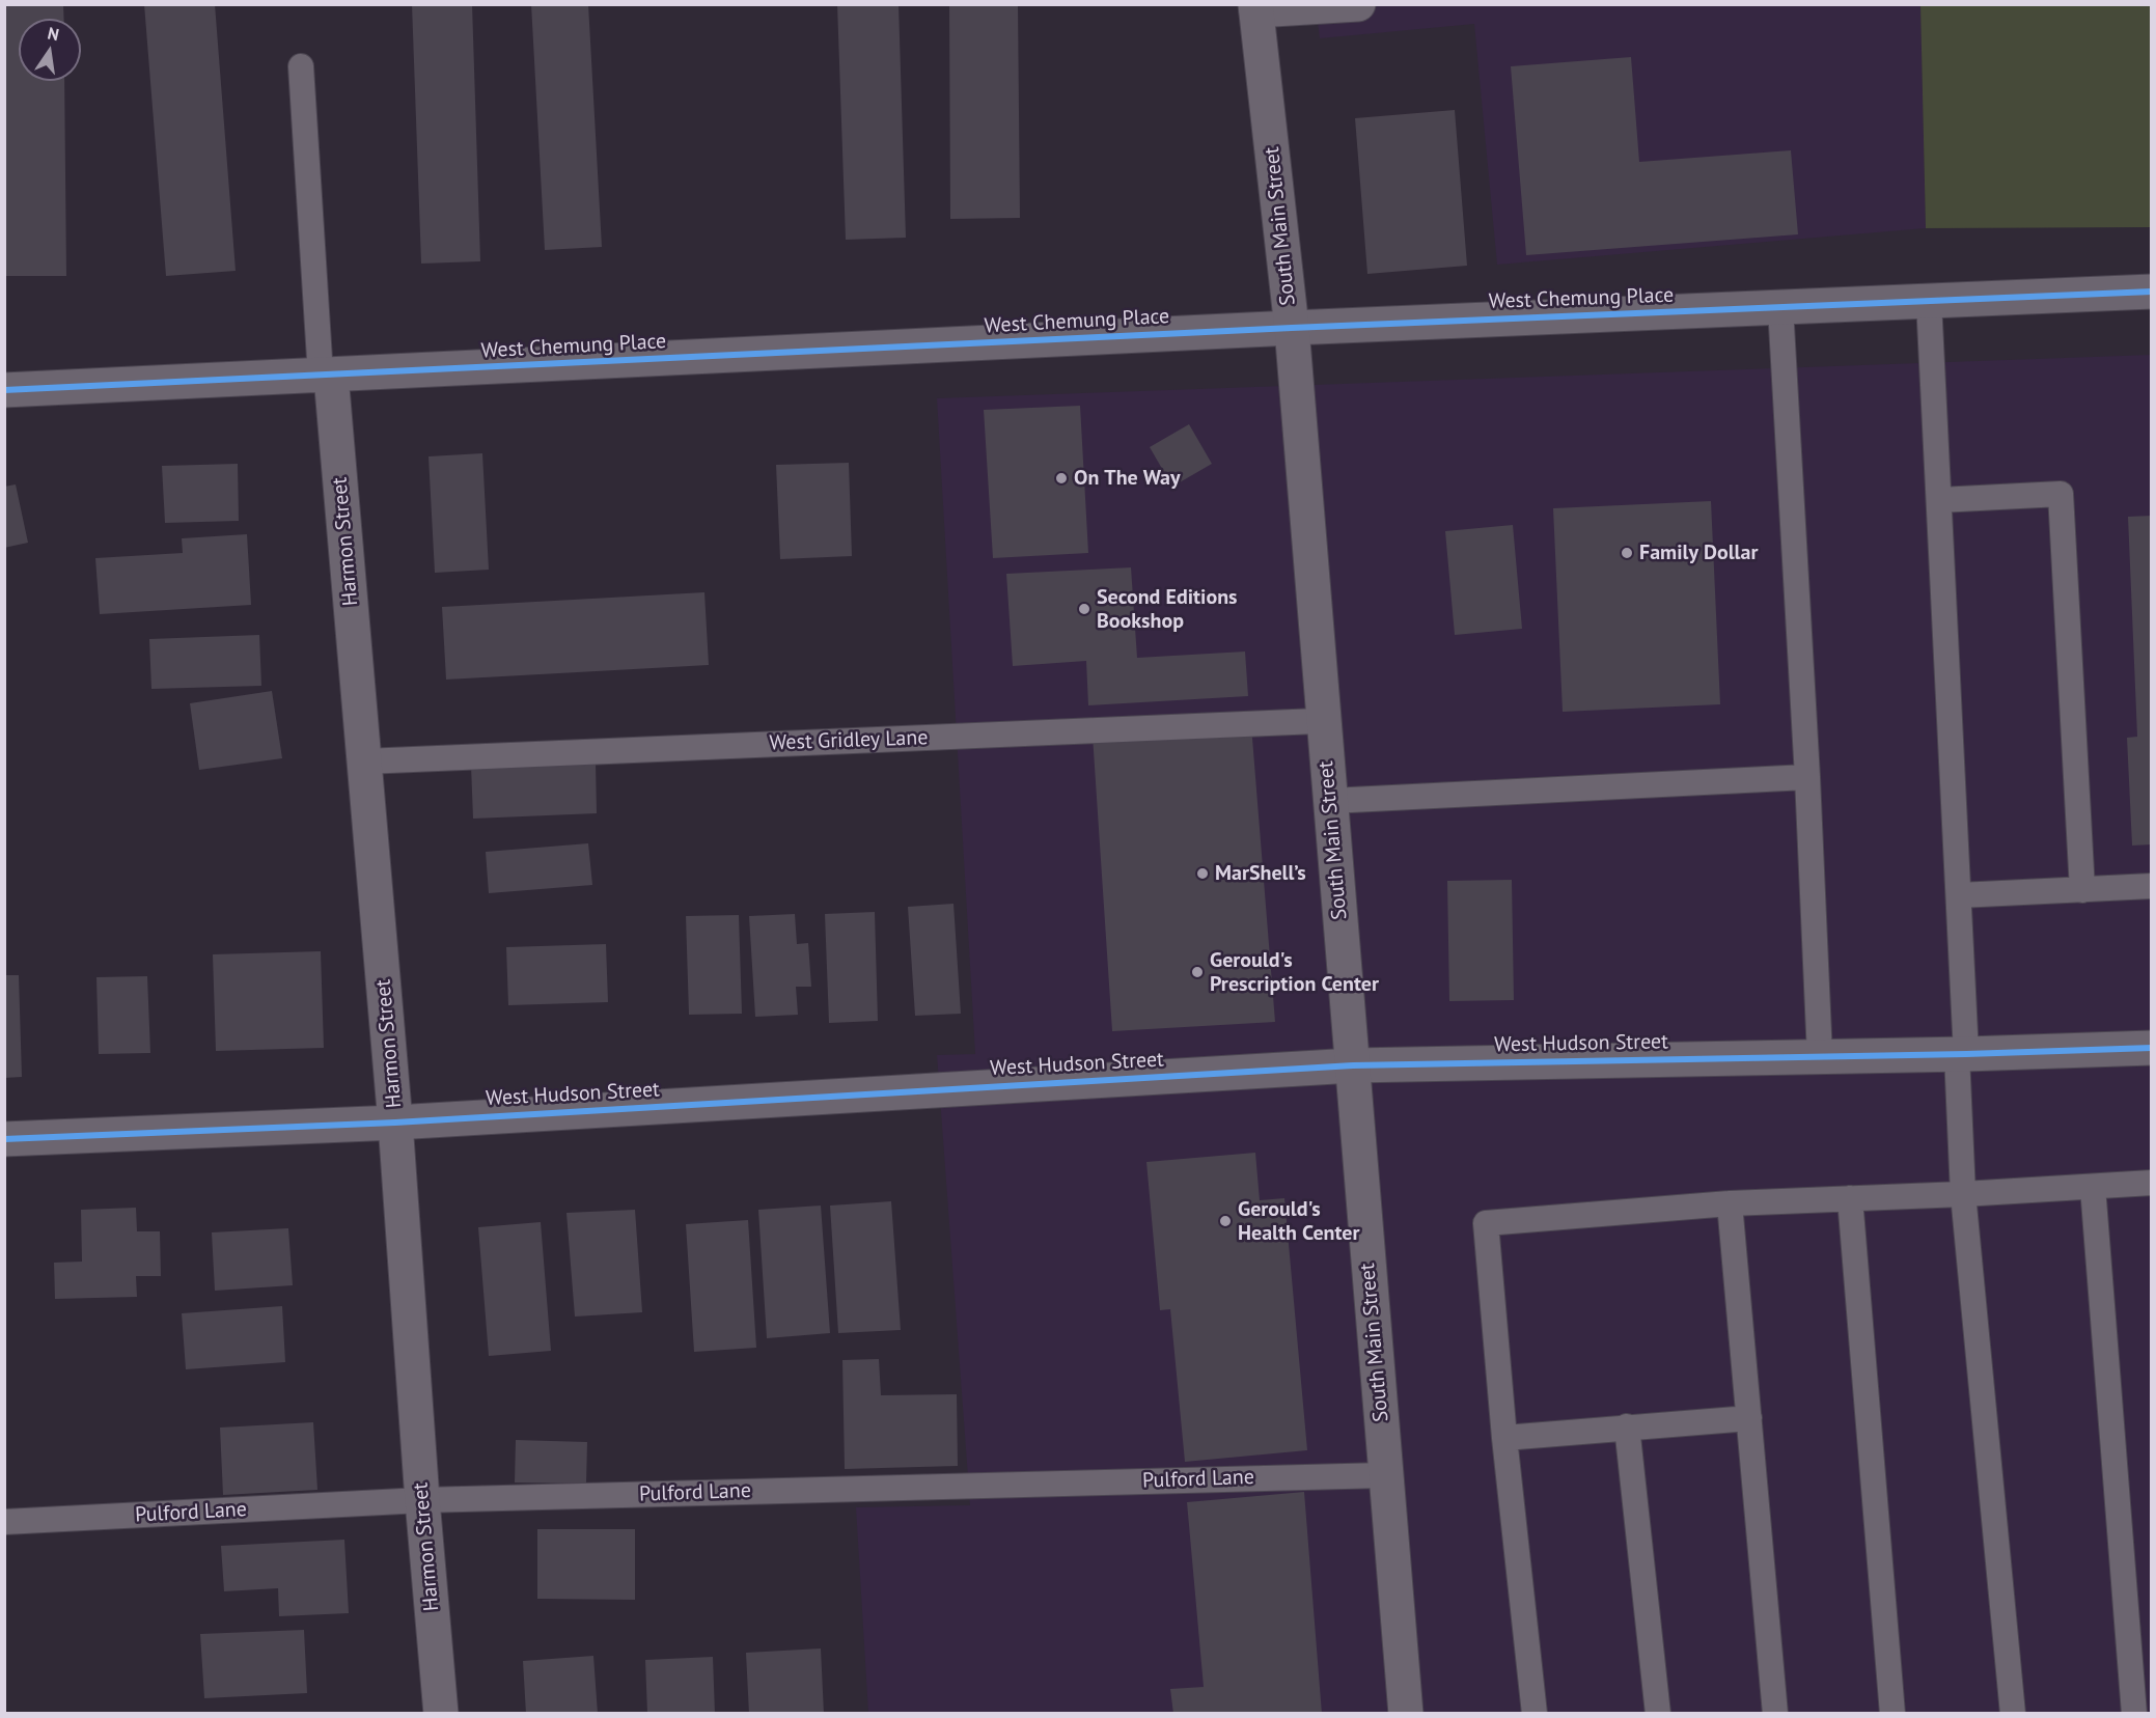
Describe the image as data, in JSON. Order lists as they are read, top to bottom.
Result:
{
  "streets": {
    "street": [
      "South Main Street",
      "West Chemung Place",
      "Harmon Street",
      "West Hudson Street"
    ],
    "lane": ["West Gridley Lane", "Pulford Lane"]
  },
  "crossings": [
    ["South Main Street", "West Chemung Place"],
    ["South Main Street", "West Gridley Lane"],
    ["South Main Street", "West Hudson Street"],
    ["South Main Street", "Pulford Lane"],
    ["West Chemung Place", "Harmon Street"],
    ["Harmon Street", "West Gridley Lane"],
    ["Harmon Street", "West Hudson Street"],
    ["Harmon Street", "Pulford Lane"]
  ],
  "places": [
    "On The Way",
    "Family Dollar",
    "Second Editions Bookshop",
    "MarShell’s",
    "Gerould's Prescription Center",
    "Gerould's Health Center"
  ],
  "north": "top"
}
